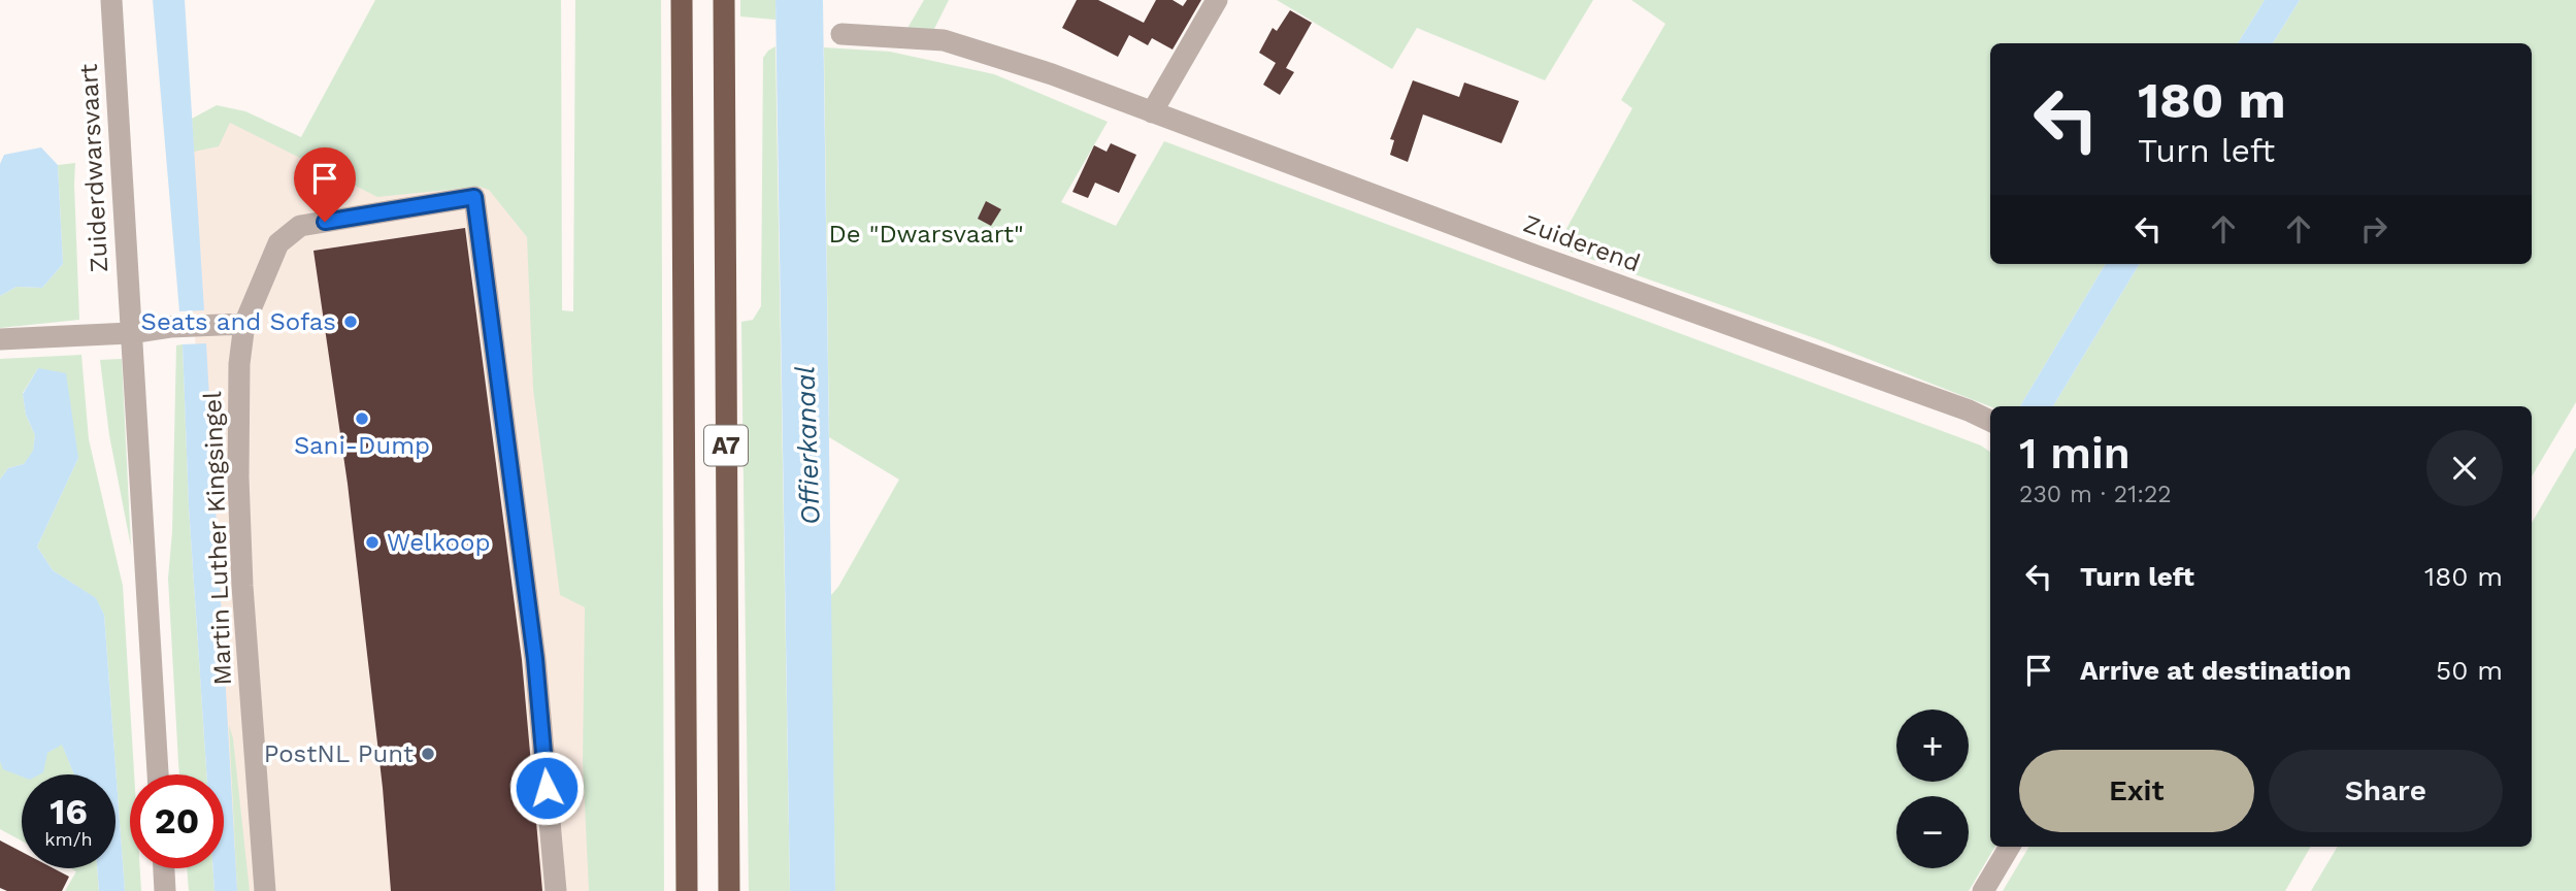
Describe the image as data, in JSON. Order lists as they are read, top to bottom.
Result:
{
  "streets": {
    "highway": ["A7"],
    "street": ["Zuiderdwarsvaart", "Zuiderend", "Martin Luther Kingsingel"]
  },
  "water": ["Offierkanaal"],
  "parks": ["De \"Dwarsvaart\""],
  "places": [
    "Seats and Sofas",
    "Sani-Dump",
    "Welkoop",
    "PostNL Punt"
  ],
  "page": {
    "turn": ["180 m", "Turn left"],
    "heading": ["1 min", "230 m · 21:22"],
    "list": [
      {
        "name": "Turn left",
        "value": "180 m"
      },
      {
        "name": "Arrive at destination",
        "value": "50 m"
      }
    ],
    "map_buttons": ["+", "−"],
    "buttons": ["Exit", "Share"],
    "speed": "16 km/h",
    "limit": "20"
  }
}
